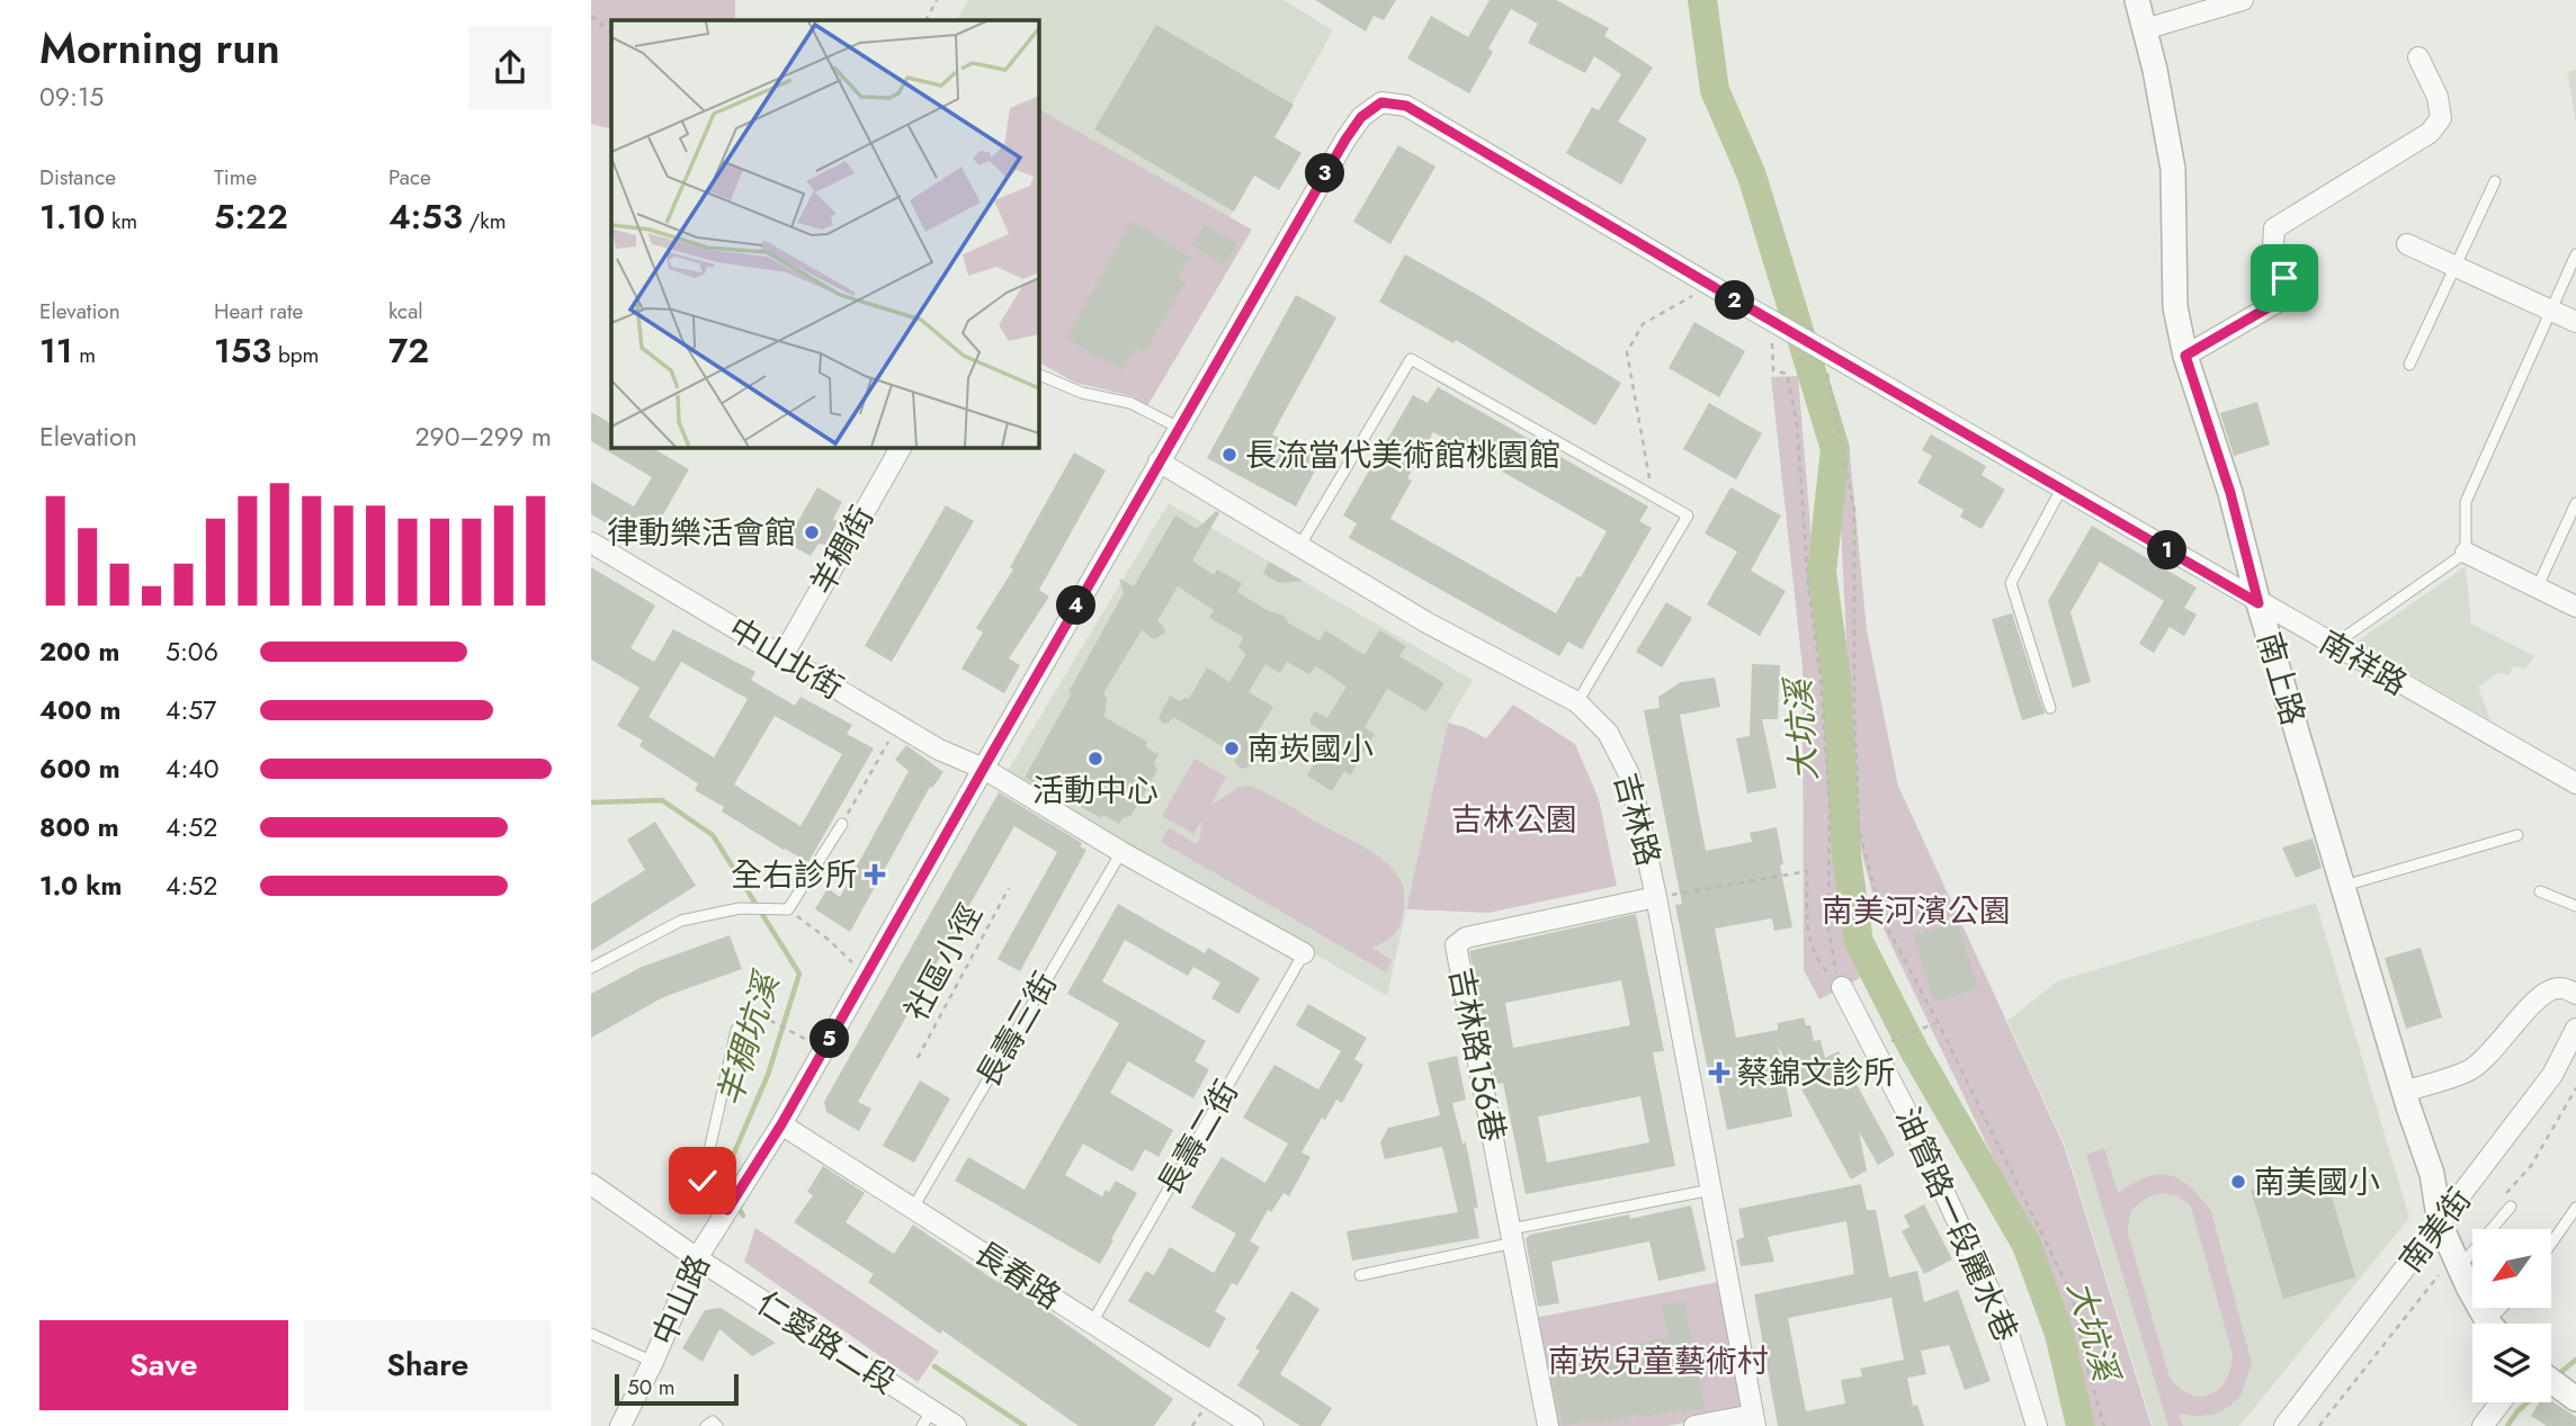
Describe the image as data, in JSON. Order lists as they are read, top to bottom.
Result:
{
  "streets": {
    "street": [
      "羊稠街",
      "中山北街",
      "南祥路",
      "南上路",
      "吉林路",
      "吉林路156巷",
      "油管路一段麗水巷",
      "南美街",
      "長春路",
      "中山路",
      "仁愛路二段"
    ],
    "lane": ["長壽三街", "長壽二街"],
    "path": ["社區小徑"]
  },
  "crossings": [
    ["羊稠街", "中山北街"],
    ["中山北街", "長壽三街"],
    ["中山北街", "長壽二街"],
    ["中山北街", "中山路"],
    ["南祥路", "南上路"],
    ["南祥路", "中山路"],
    ["南上路", "南美街"],
    ["吉林路", "吉林路156巷"],
    ["吉林路", "中山路"],
    ["長壽三街", "長春路"],
    ["長壽二街", "長春路"],
    ["長春路", "中山路"],
    ["中山路", "仁愛路二段"]
  ],
  "water": ["大坑溪", "羊稠坑溪"],
  "parks": ["吉林公園", "南美河濱公園", "南崁兒童藝術村"],
  "places": {
    "other": [
      "長流當代美術館桃園館",
      "律動樂活會館",
      "南崁國小",
      "活動中心",
      "南美國小"
    ],
    "health": ["全右診所", "蔡錦文診所"]
  },
  "scale_bar": "50 m",
  "north": "bottom left",
  "page": {
    "heading": ["Morning run", "09:15"],
    "stats": [
      ["Distance", "1.10 km"],
      ["Time", "5:22"],
      ["Pace", "4:53 /km"],
      ["Elevation", "11 m"],
      ["Heart rate", "153 bpm"],
      ["kcal", "72"]
    ],
    "pins": [
      "3",
      "2",
      "1",
      "4",
      "5"
    ],
    "chart": ["Elevation", "290–299 m"],
    "list": [
      {
        "name": "200 m",
        "note": "5:06"
      },
      {
        "name": "400 m",
        "note": "4:57"
      },
      {
        "name": "600 m",
        "note": "4:40"
      },
      {
        "name": "800 m",
        "note": "4:52"
      },
      {
        "name": "1.0 km",
        "note": "4:52"
      }
    ],
    "buttons": ["Save", "Share"],
    "scale": "50 m"
  }
}
